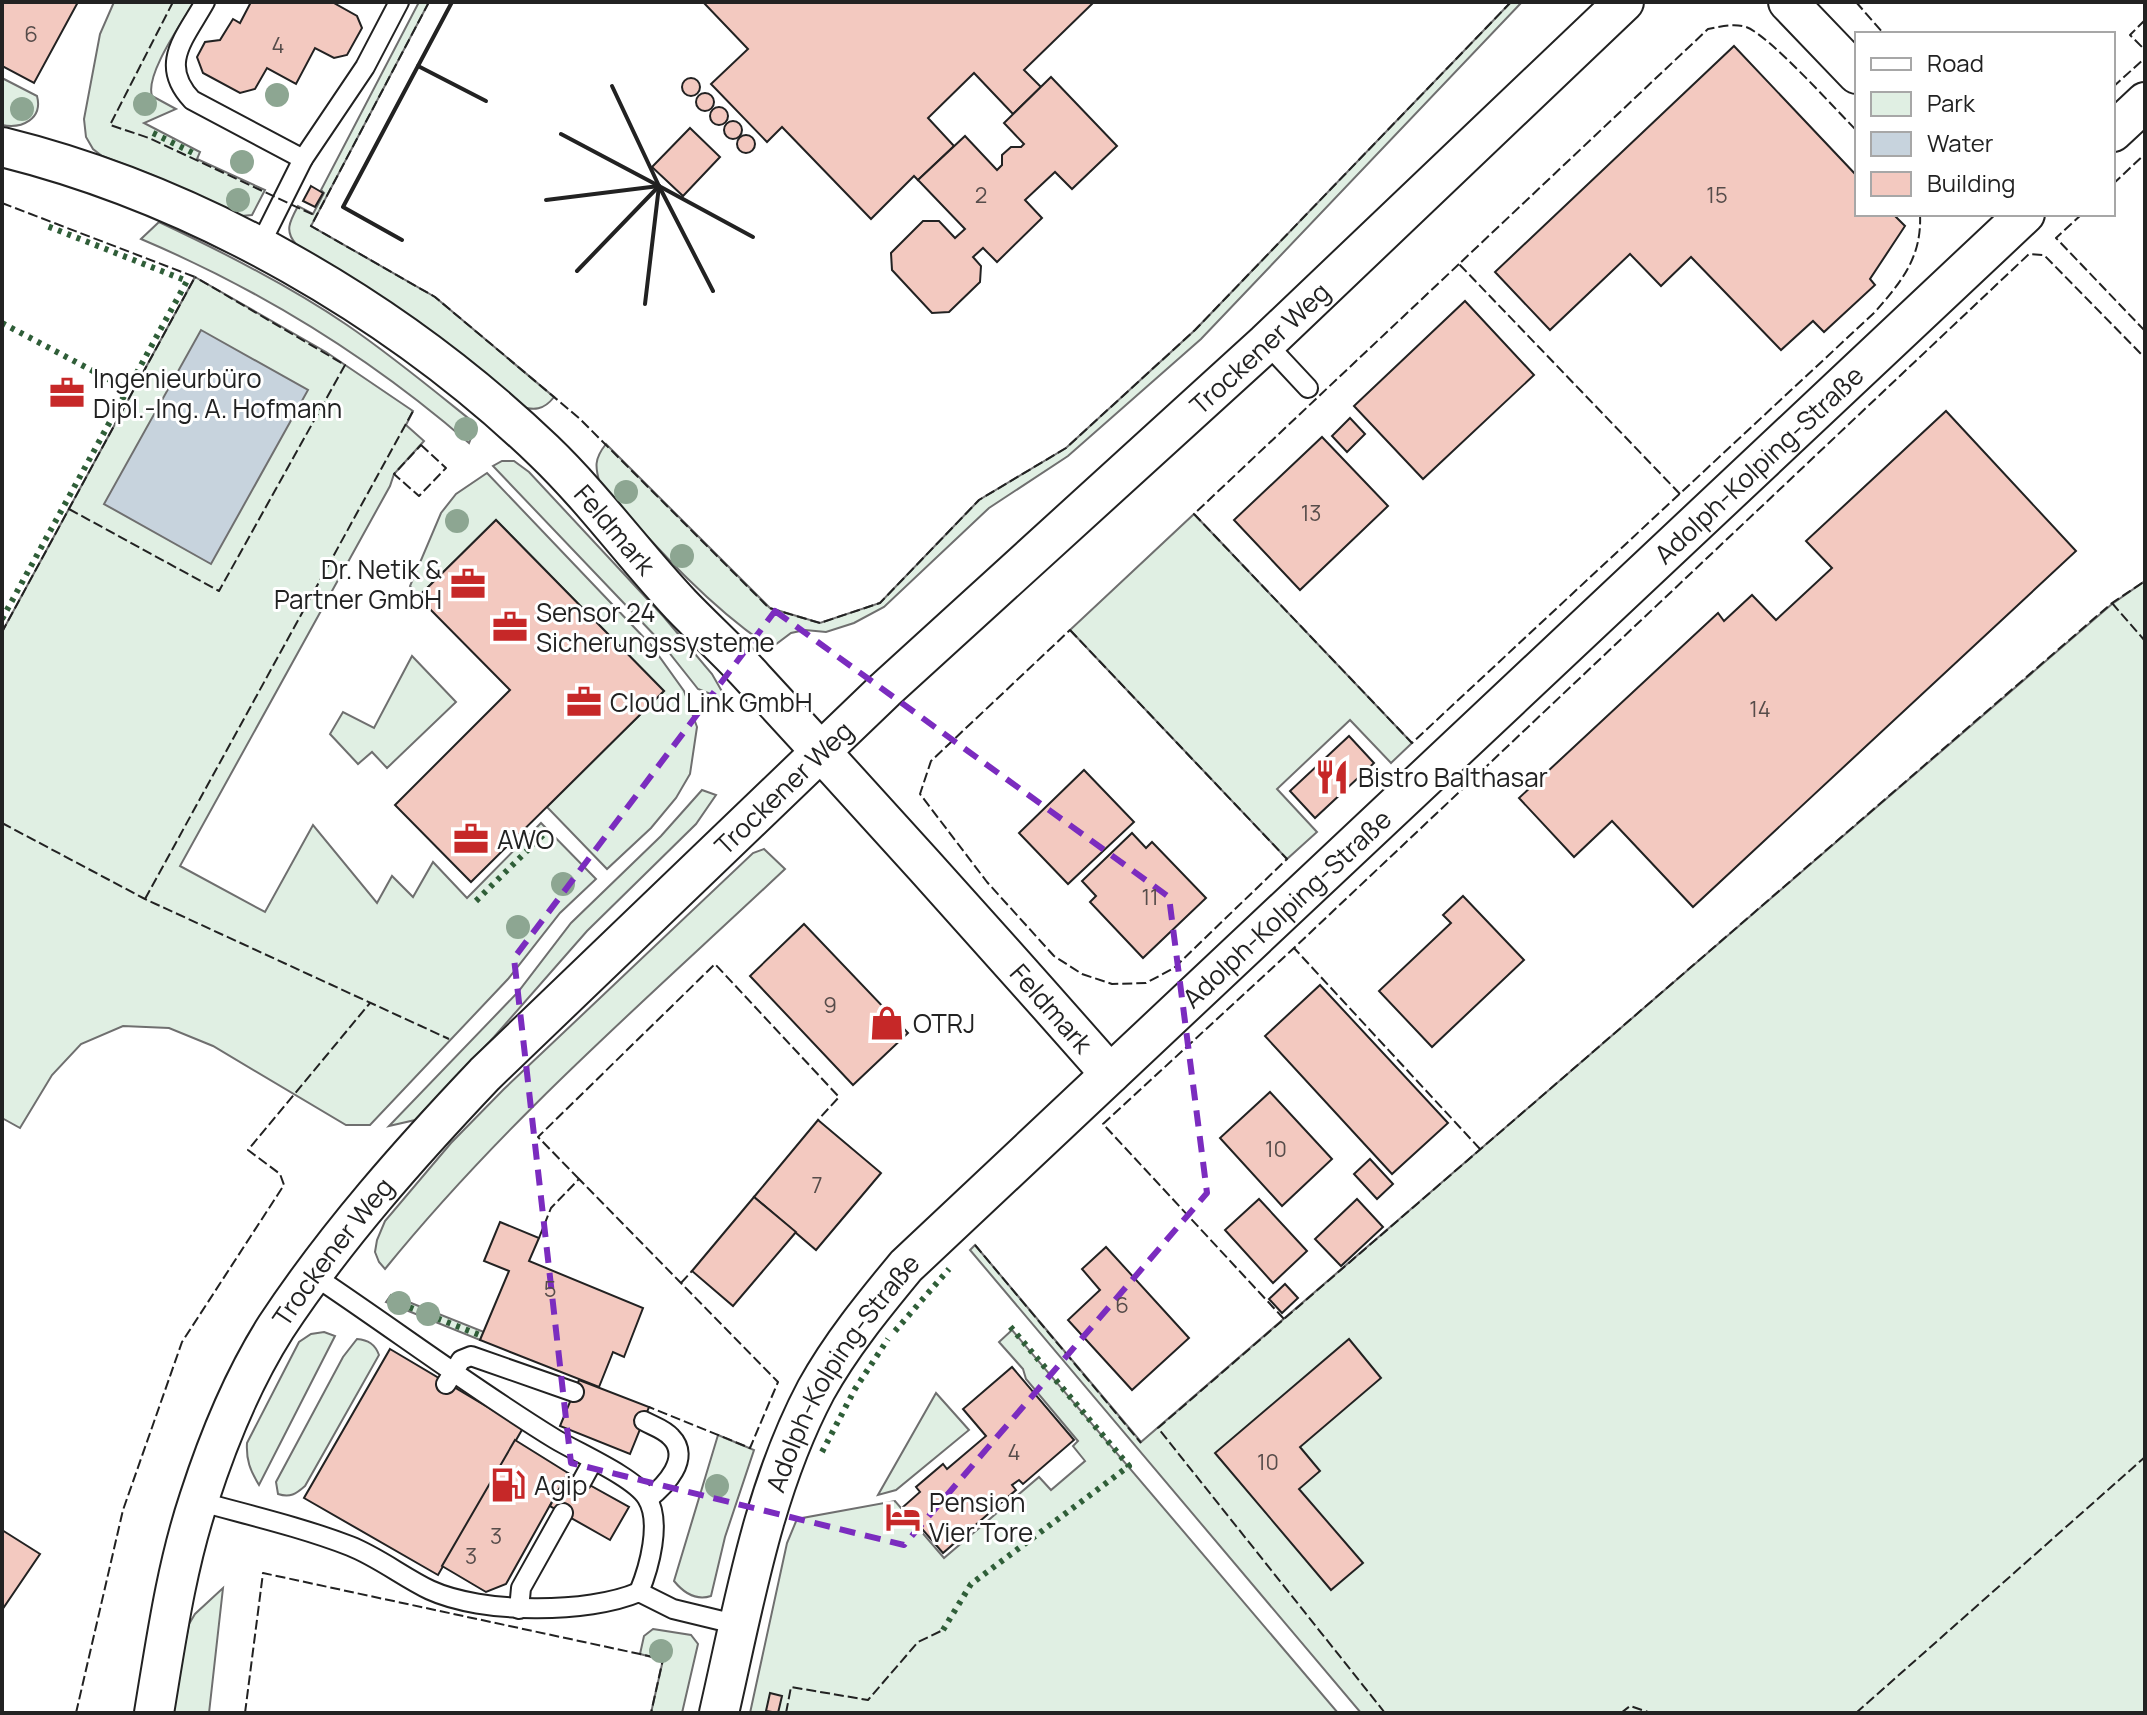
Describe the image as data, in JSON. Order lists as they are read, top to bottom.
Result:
{
  "streets": {
    "street": ["Trockener Weg", "Adolph-Kolping-Straße", "Feldmark"]
  },
  "crossings": [
    ["Trockener Weg", "Feldmark"],
    ["Adolph-Kolping-Straße", "Feldmark"]
  ],
  "places": {
    "office": [
      "Ingenieurbüro Dipl.-Ing. A. Hofmann",
      "Dr. Netik & Partner GmbH",
      "Sensor 24 Sicherungssysteme",
      "Cloud Link GmbH",
      "AWO"
    ],
    "restaurant": ["Bistro Balthasar"],
    "shop": ["OTRJ"],
    "fuel station": ["Agip"],
    "hotel": ["Pension Vier Tore"]
  },
  "house_numbers": [
    "6",
    "4",
    "2",
    "15",
    "13",
    "14",
    "11",
    "9",
    "10",
    "7",
    "5",
    "6",
    "4",
    "10",
    "3",
    "3"
  ],
  "legend": [
    "Road",
    "Park",
    "Water",
    "Building"
  ]
}
